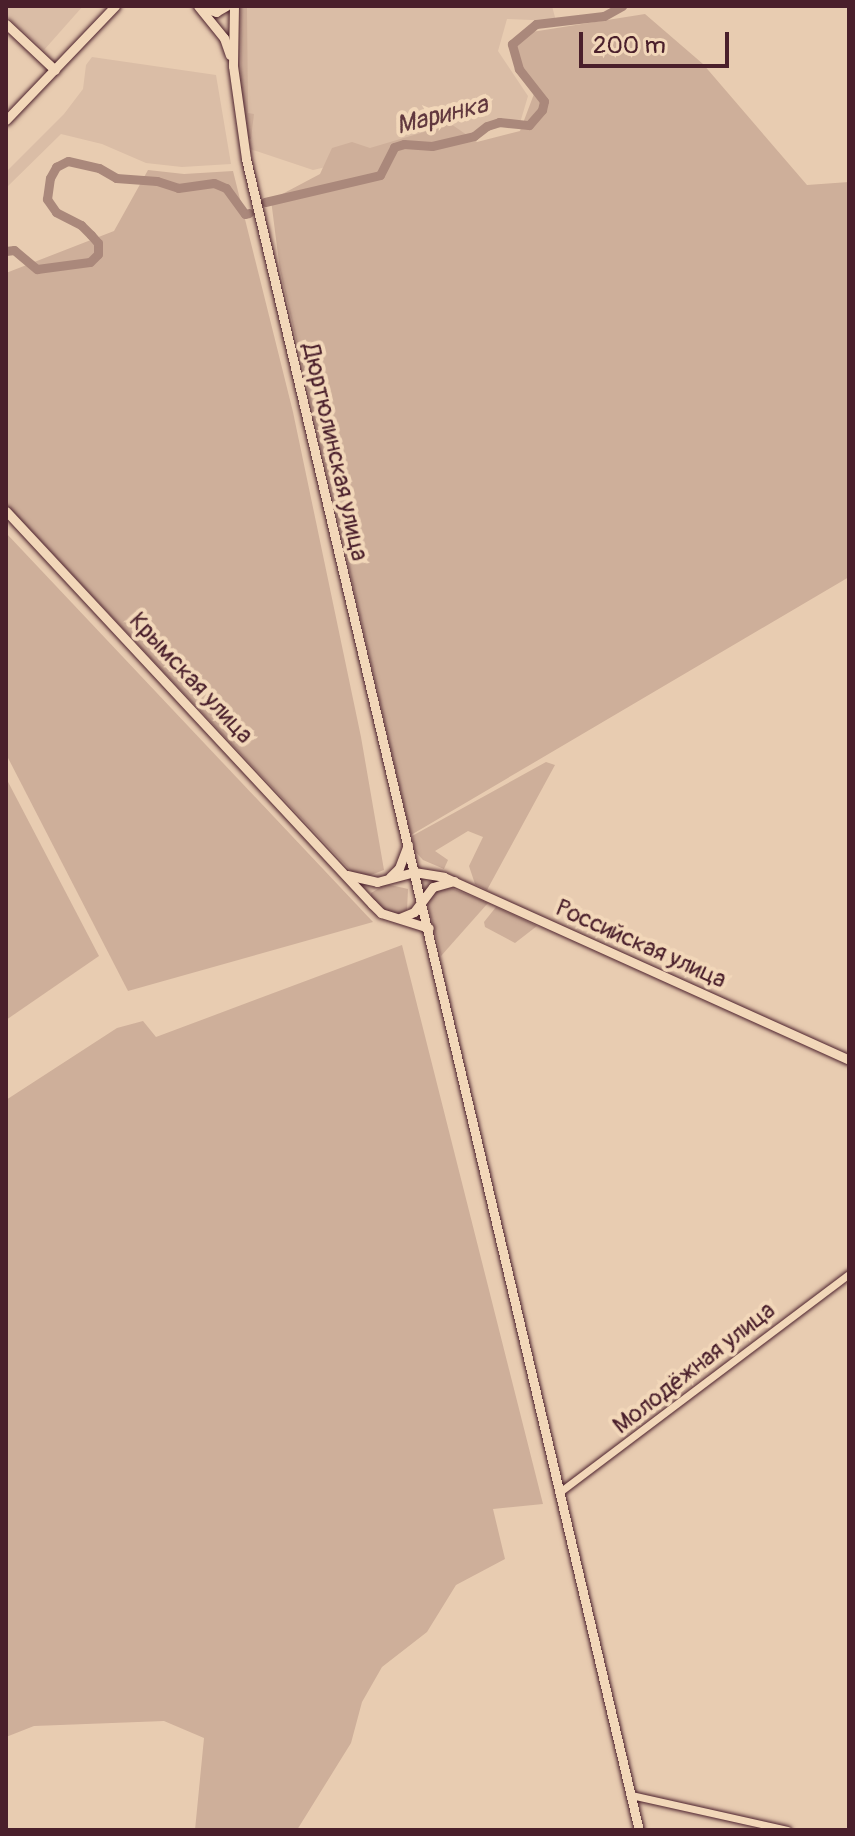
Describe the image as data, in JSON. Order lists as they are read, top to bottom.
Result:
{
  "streets": {
    "main road": ["Дюртюлинская улица", "Крымская улица", "Российская улица"],
    "street": ["Молодёжная улица"]
  },
  "crossings": [
    ["Дюртюлинская улица", "Крымская улица"],
    ["Дюртюлинская улица", "Российская улица"]
  ],
  "water": ["Маринка"],
  "scale_bar": "200 m"
}
